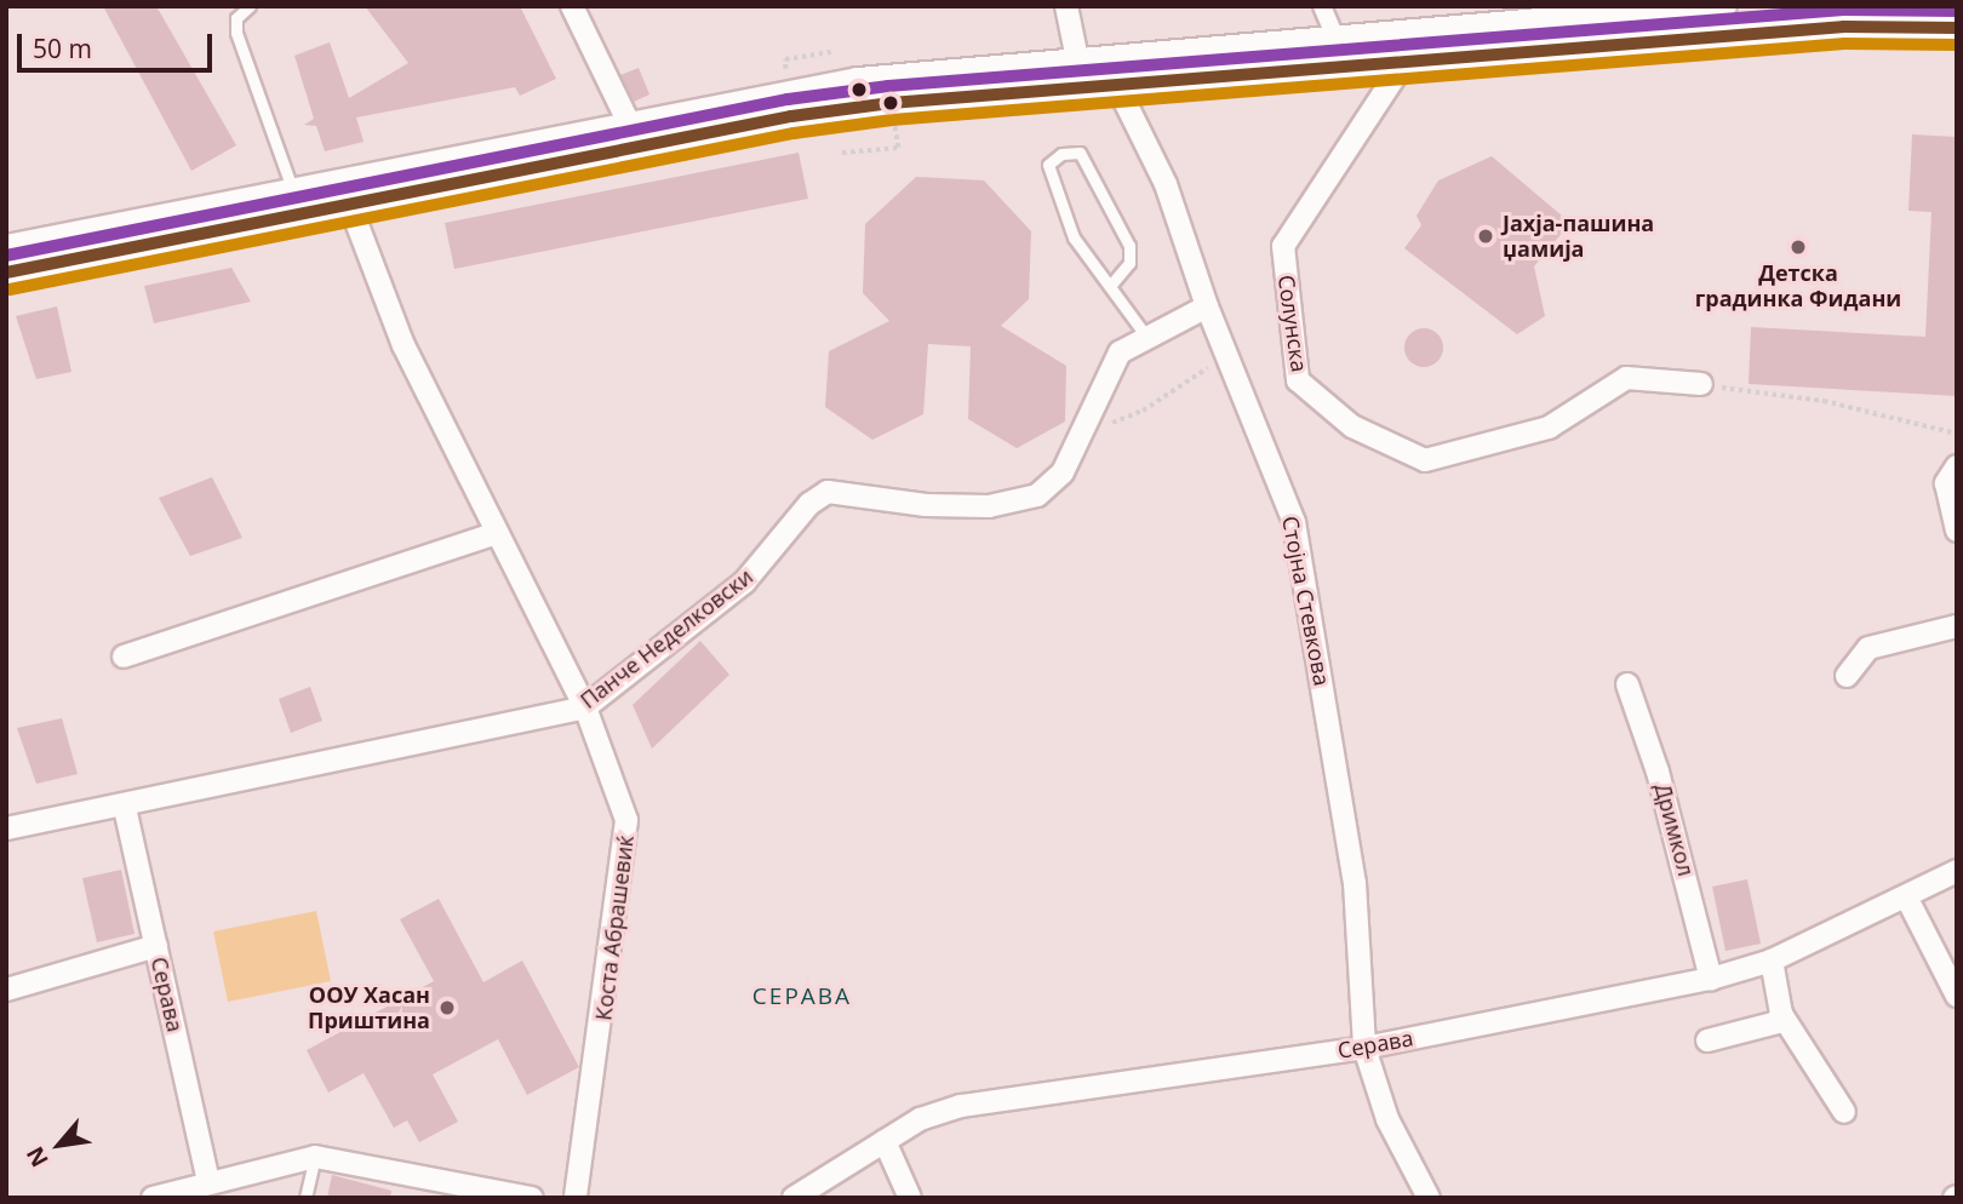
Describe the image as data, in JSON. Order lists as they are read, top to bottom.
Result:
{
  "streets": {
    "street": [
      "Солунска",
      "Стојна Стевкова",
      "Панче Неделковски",
      "Дримкол",
      "Коста Абрашевиќ",
      "Серава"
    ]
  },
  "crossings": [
    ["Стојна Стевкова", "Панче Неделковски"],
    ["Стојна Стевкова", "Серава"],
    ["Панче Неделковски", "Коста Абрашевиќ"],
    ["Панче Неделковски", "Серава"],
    ["Дримкол", "Серава"]
  ],
  "districts": ["СЕРАВА"],
  "places": ["Јахја-пашина џамија", "Детска градинка Фидани", "ООУ Хасан Приштина"],
  "scale_bar": "50 m",
  "north": "bottom left"
}
